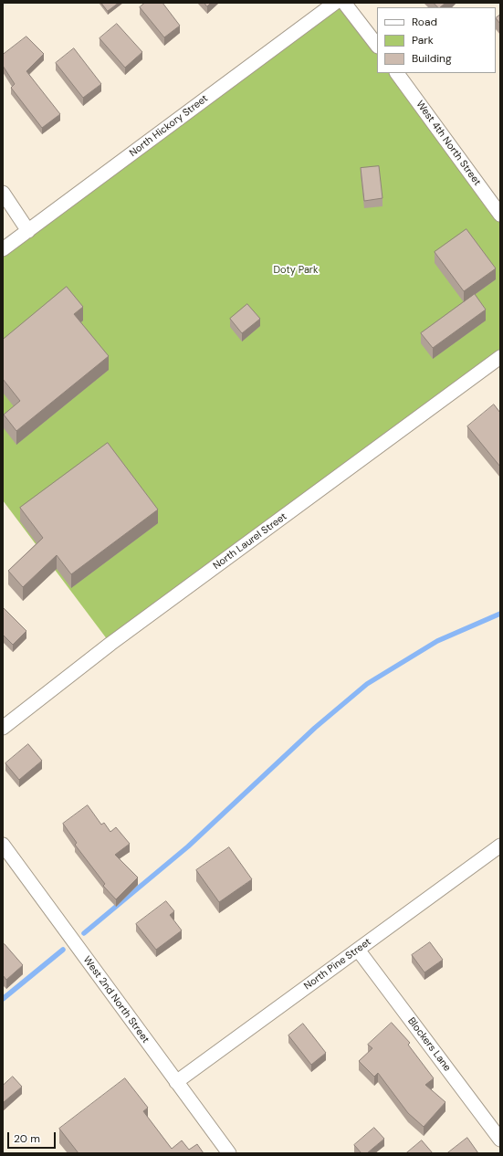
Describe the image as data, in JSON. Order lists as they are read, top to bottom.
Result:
{
  "streets": {
    "street": [
      "North Hickory Street",
      "West 4th North Street",
      "North Laurel Street",
      "North Pine Street",
      "West 2nd North Street",
      "Blockers Lane"
    ]
  },
  "crossings": [
    ["North Pine Street", "West 2nd North Street"],
    ["North Pine Street", "Blockers Lane"]
  ],
  "parks": ["Doty Park"],
  "legend": ["Road", "Park", "Building"],
  "scale_bar": "20 m"
}
